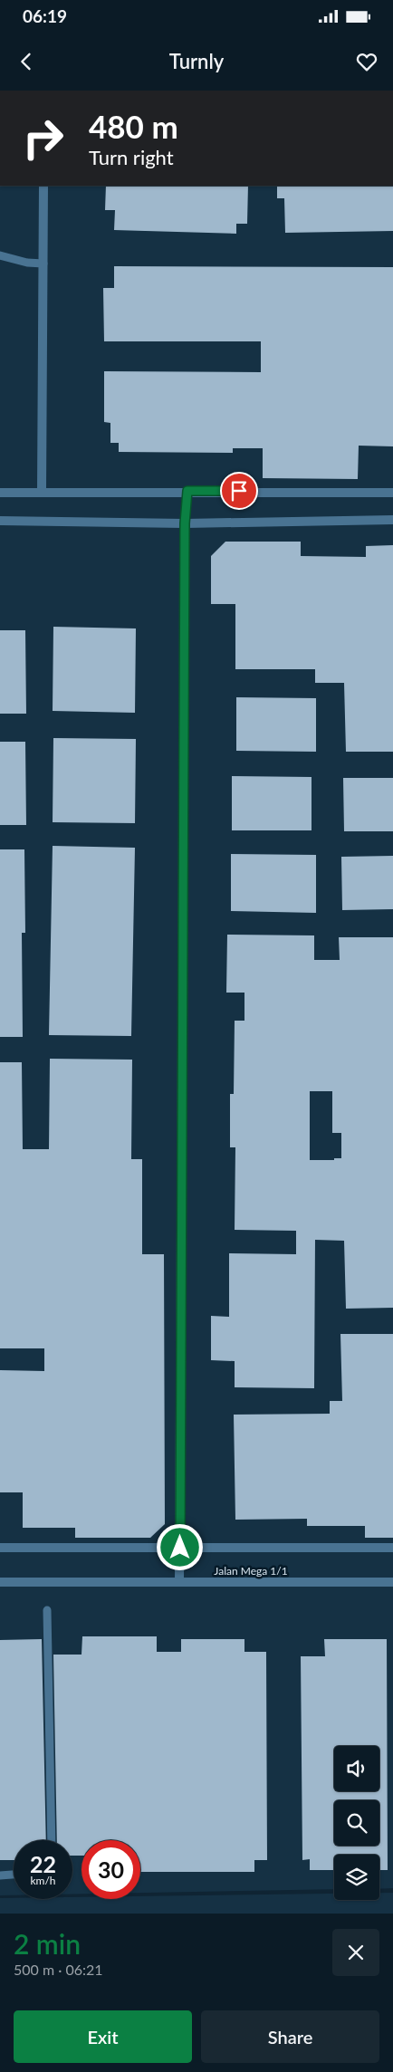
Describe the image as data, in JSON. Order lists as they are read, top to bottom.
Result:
{
  "streets": {
    "street": ["Jalan Mega 1/1"]
  },
  "page": {
    "status": "06:19",
    "header": "Turnly",
    "turn": ["480 m", "Turn right"],
    "speed": "22 km/h",
    "limit": "30",
    "heading": ["2 min", "500 m · 06:21"],
    "buttons": ["Exit", "Share"]
  }
}
